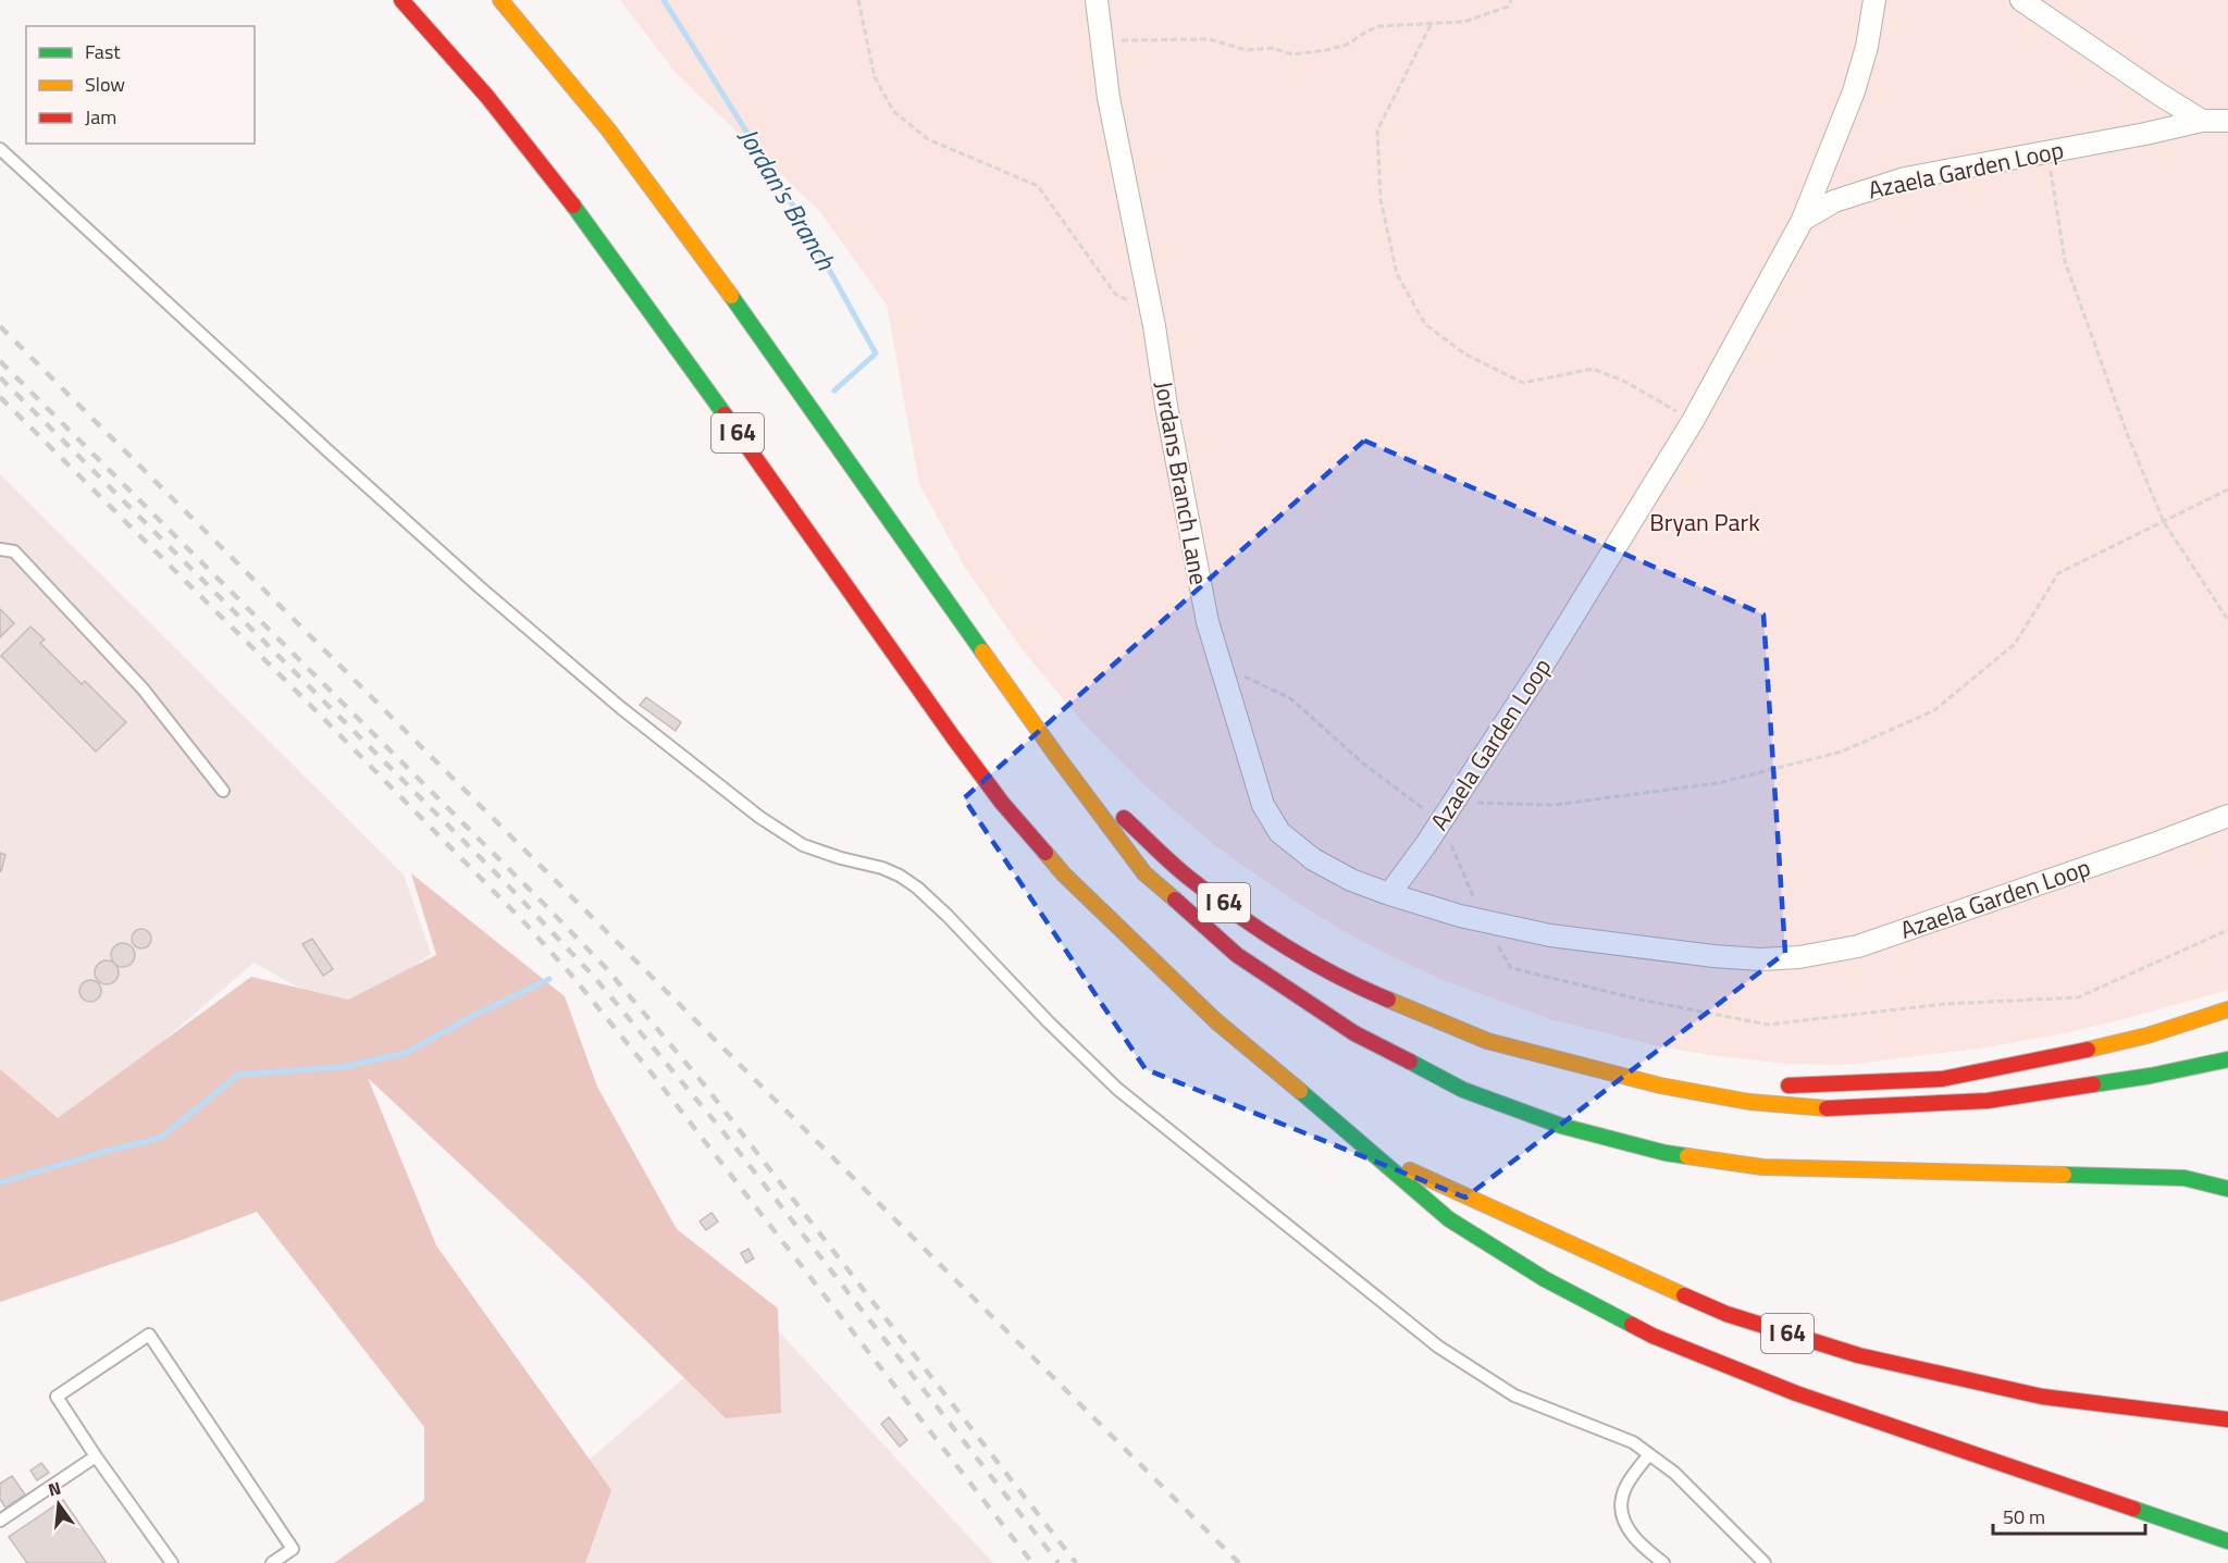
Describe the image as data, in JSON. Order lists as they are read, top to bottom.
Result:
{
  "streets": {
    "highway": ["I 64"],
    "street": ["Azaela Garden Loop", "Jordans Branch Lane"]
  },
  "crossings": [
    ["Azaela Garden Loop", "Jordans Branch Lane"]
  ],
  "water": ["Jordan's Branch"],
  "parks": ["Bryan Park"],
  "legend": ["Fast", "Slow", "Jam"],
  "scale_bar": "50 m",
  "north": "top"
}
